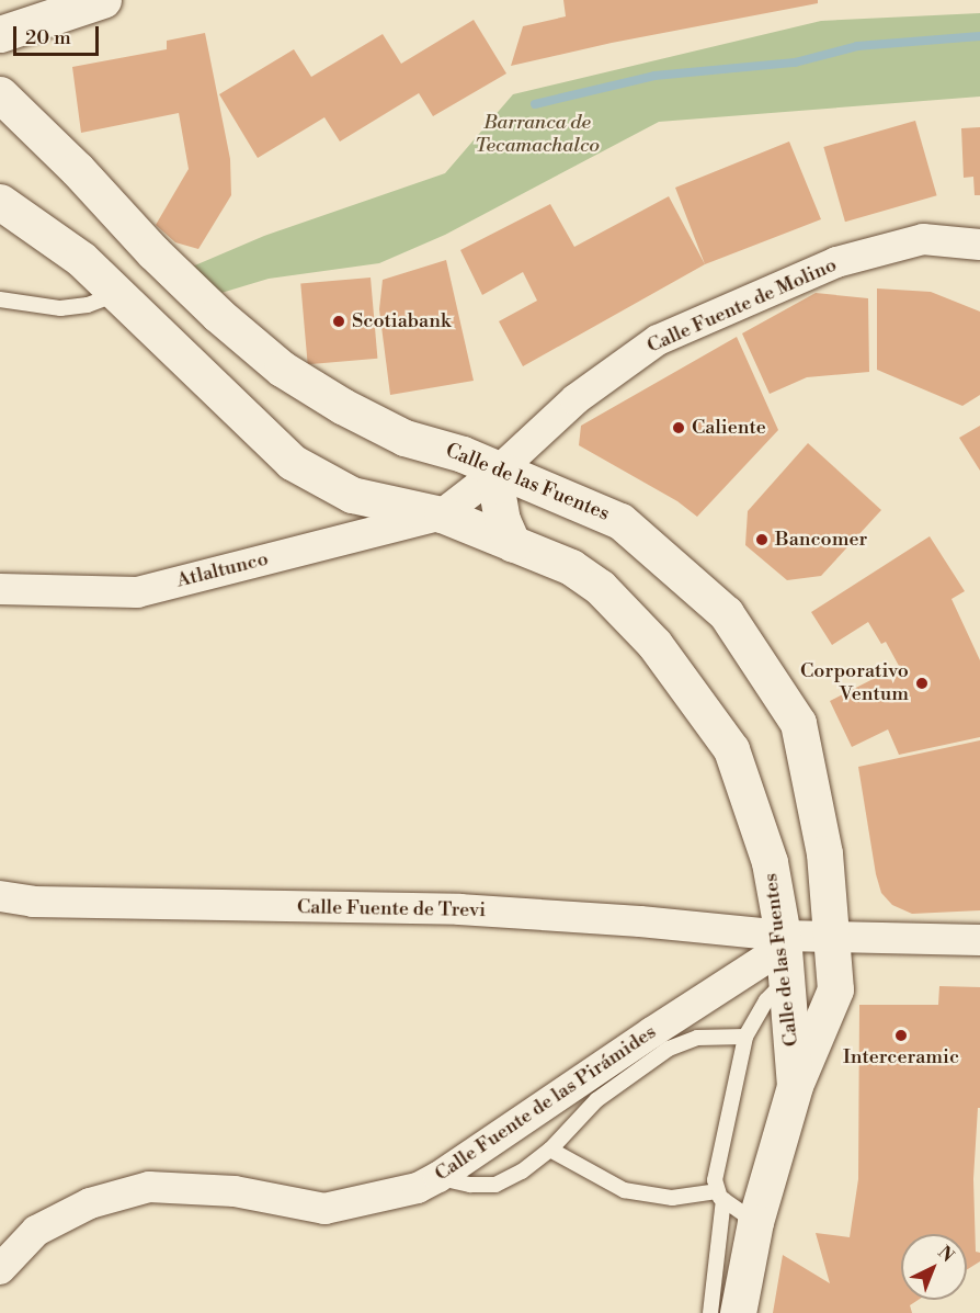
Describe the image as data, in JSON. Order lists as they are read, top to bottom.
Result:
{
  "streets": {
    "main road": ["Calle de las Fuentes"],
    "street": [
      "Calle Fuente de Molino",
      "Atlaltunco",
      "Calle Fuente de Trevi",
      "Calle Fuente de las Pirámides"
    ]
  },
  "crossings": [
    ["Calle Fuente de Molino", "Calle de las Fuentes"],
    ["Calle Fuente de Molino", "Atlaltunco"],
    ["Calle de las Fuentes", "Atlaltunco"],
    ["Calle de las Fuentes", "Calle Fuente de Trevi"],
    ["Calle de las Fuentes", "Calle Fuente de las Pirámides"],
    ["Calle Fuente de Trevi", "Calle Fuente de las Pirámides"]
  ],
  "parks": ["Barranca de Tecamachalco"],
  "places": [
    "Scotiabank",
    "Caliente",
    "Bancomer",
    "Corporativo Ventum",
    "Interceramic"
  ],
  "scale_bar": "20 m",
  "north": "top right"
}
